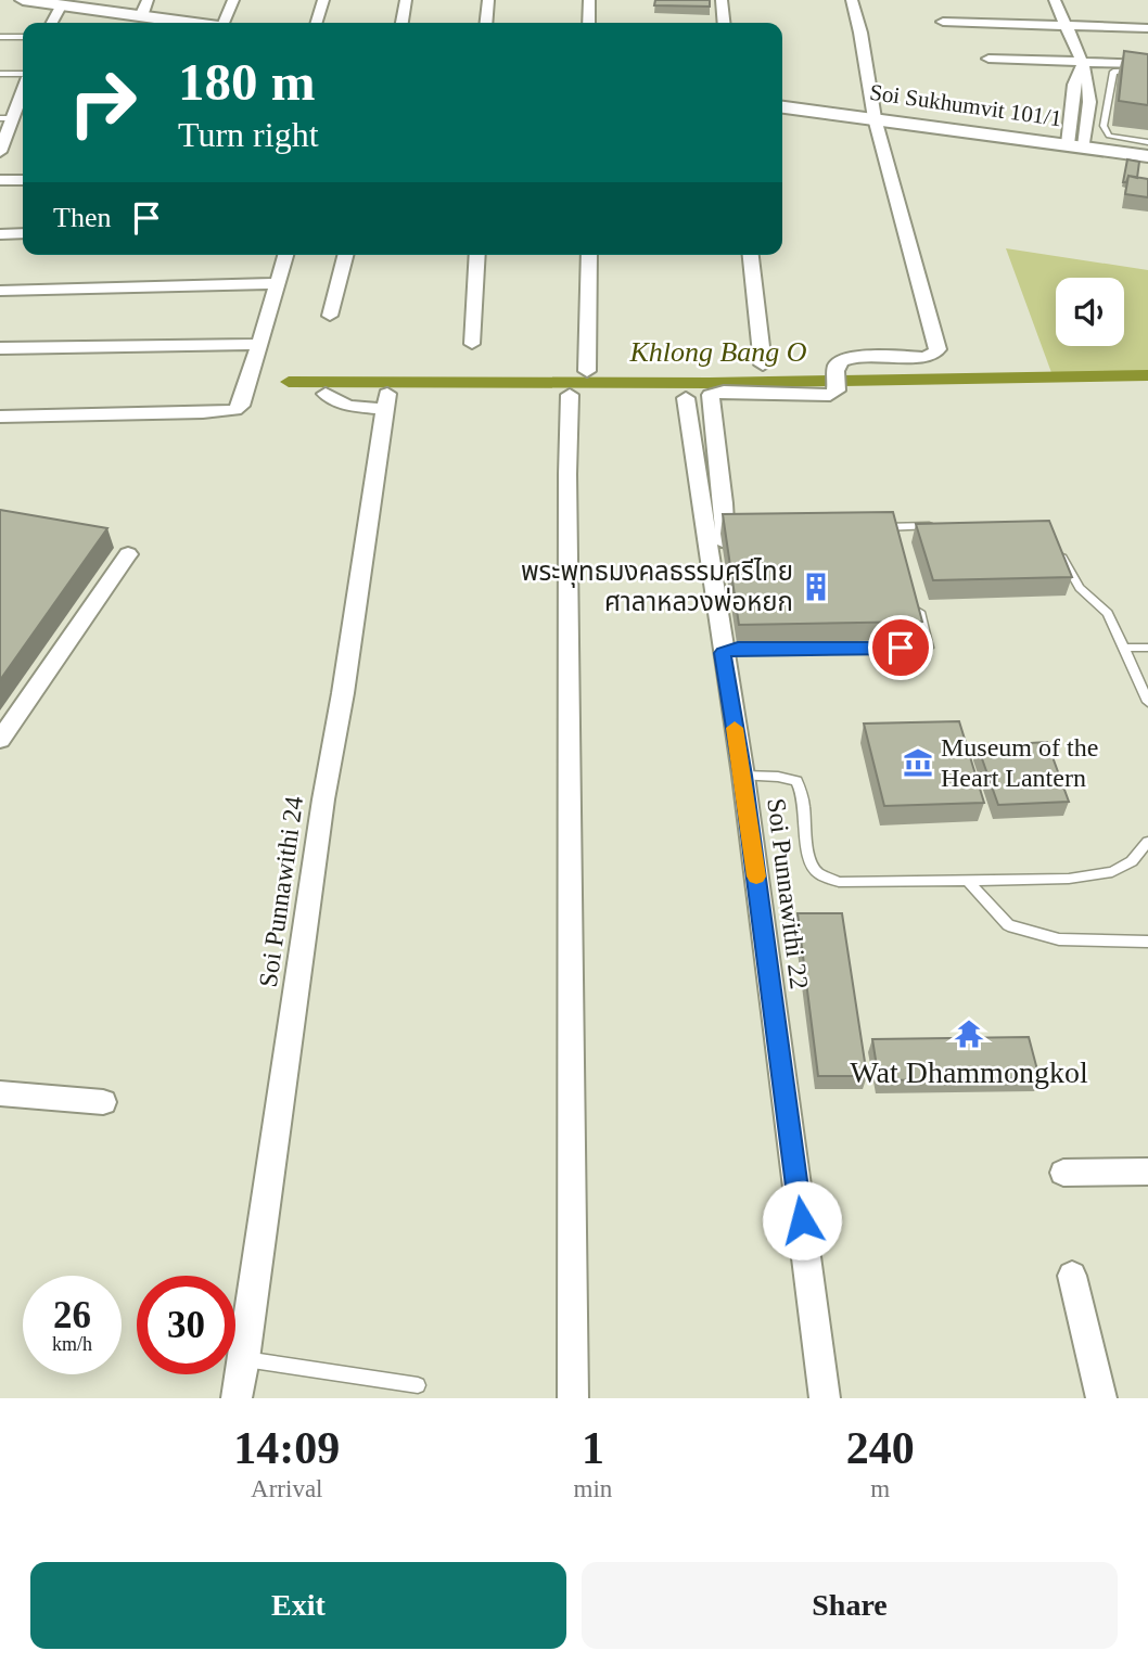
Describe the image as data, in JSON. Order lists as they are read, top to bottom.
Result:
{
  "streets": {
    "street": ["Soi Sukhumvit 101/1", "Soi Punnawithi 24", "Soi Punnawithi 22"]
  },
  "water": ["Khlong Bang O"],
  "places": {
    "building": ["พระพุทธมงคลธรรมศรีไทย ศาลาหลวงพ่อหยก"],
    "museum": ["Museum of the Heart Lantern"],
    "temple": ["Wat Dhammongkol"]
  },
  "page": {
    "turn": ["180 m", "Turn right"],
    "then": "Then",
    "speed": "26 km/h",
    "limit": "30",
    "eta": [
      "14:09",
      "Arrival",
      "1",
      "min",
      "240",
      "m"
    ],
    "buttons": ["Exit", "Share"]
  }
}
